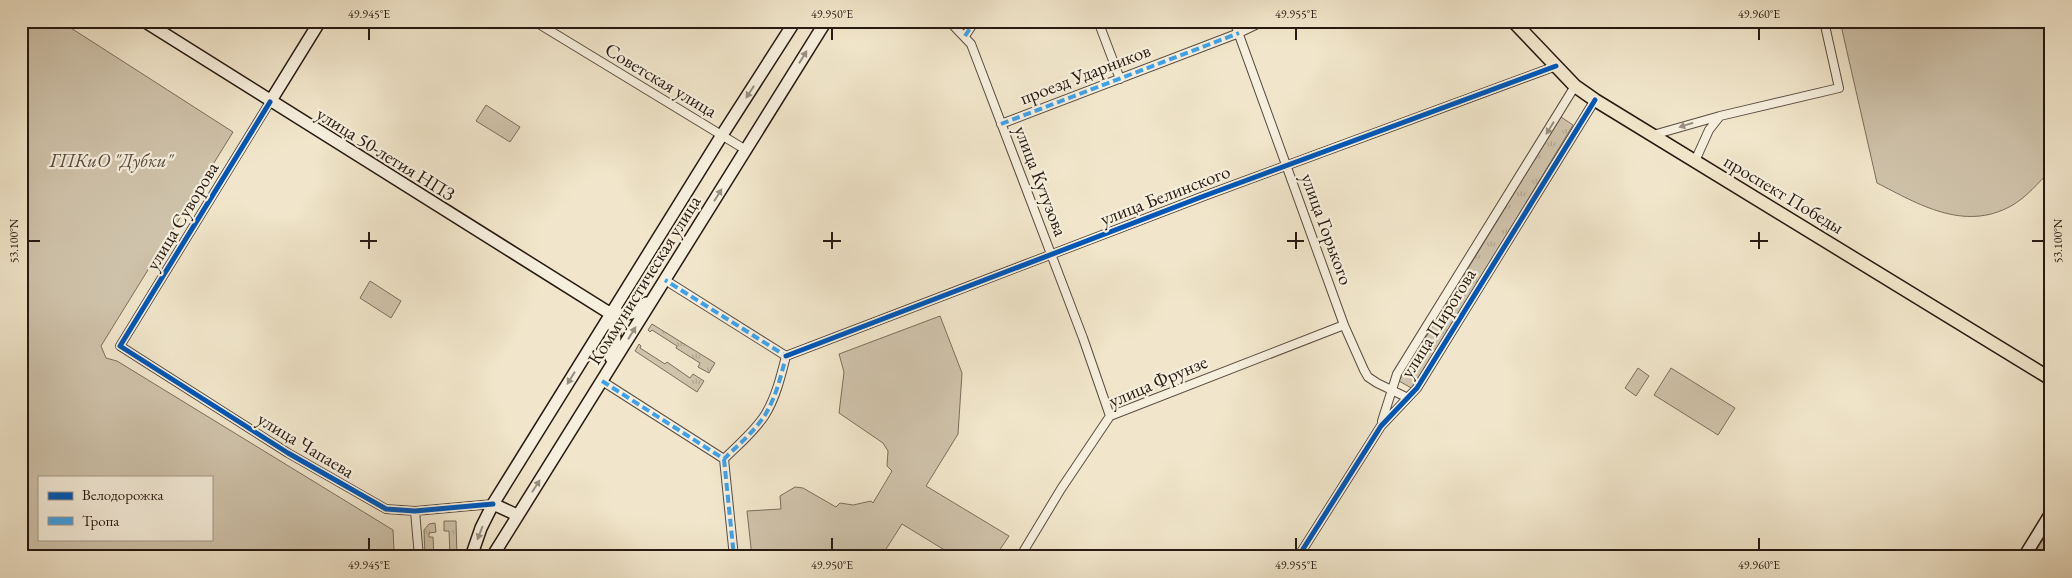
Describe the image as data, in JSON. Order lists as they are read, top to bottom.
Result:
{
  "streets": {
    "main road": [
      "улица 50-летия НПЗ",
      "проспект Победы",
      "улица Суворова",
      "Коммунистическая улица"
    ],
    "street": [
      "проезд Ударников",
      "Советская улица",
      "улица Кутузова",
      "улица Белинского",
      "улица Горького",
      "улица Пирогова",
      "улица Фрунзе",
      "улица Чапаева"
    ]
  },
  "crossings": [
    ["проезд Ударников", "улица Кутузова"],
    ["проезд Ударников", "улица Горького"],
    ["Советская улица", "Коммунистическая улица"],
    ["улица 50-летия НПЗ", "улица Суворова"],
    ["улица 50-летия НПЗ", "Коммунистическая улица"],
    ["улица Кутузова", "улица Белинского"],
    ["улица Кутузова", "улица Фрунзе"],
    ["проспект Победы", "улица Белинского"],
    ["проспект Победы", "улица Пирогова"],
    ["улица Белинского", "улица Горького"],
    ["улица Суворова", "улица Чапаева"],
    ["улица Горького", "улица Пирогова"],
    ["улица Горького", "улица Фрунзе"],
    ["Коммунистическая улица", "улица Чапаева"]
  ],
  "parks": ["ГПКиО \"Дубки\""],
  "legend": ["Велодорожка", "Тропа"],
  "coordinates": [
    "49.945°E",
    "49.950°E",
    "49.955°E",
    "49.960°E",
    "53.100°N"
  ]
}
